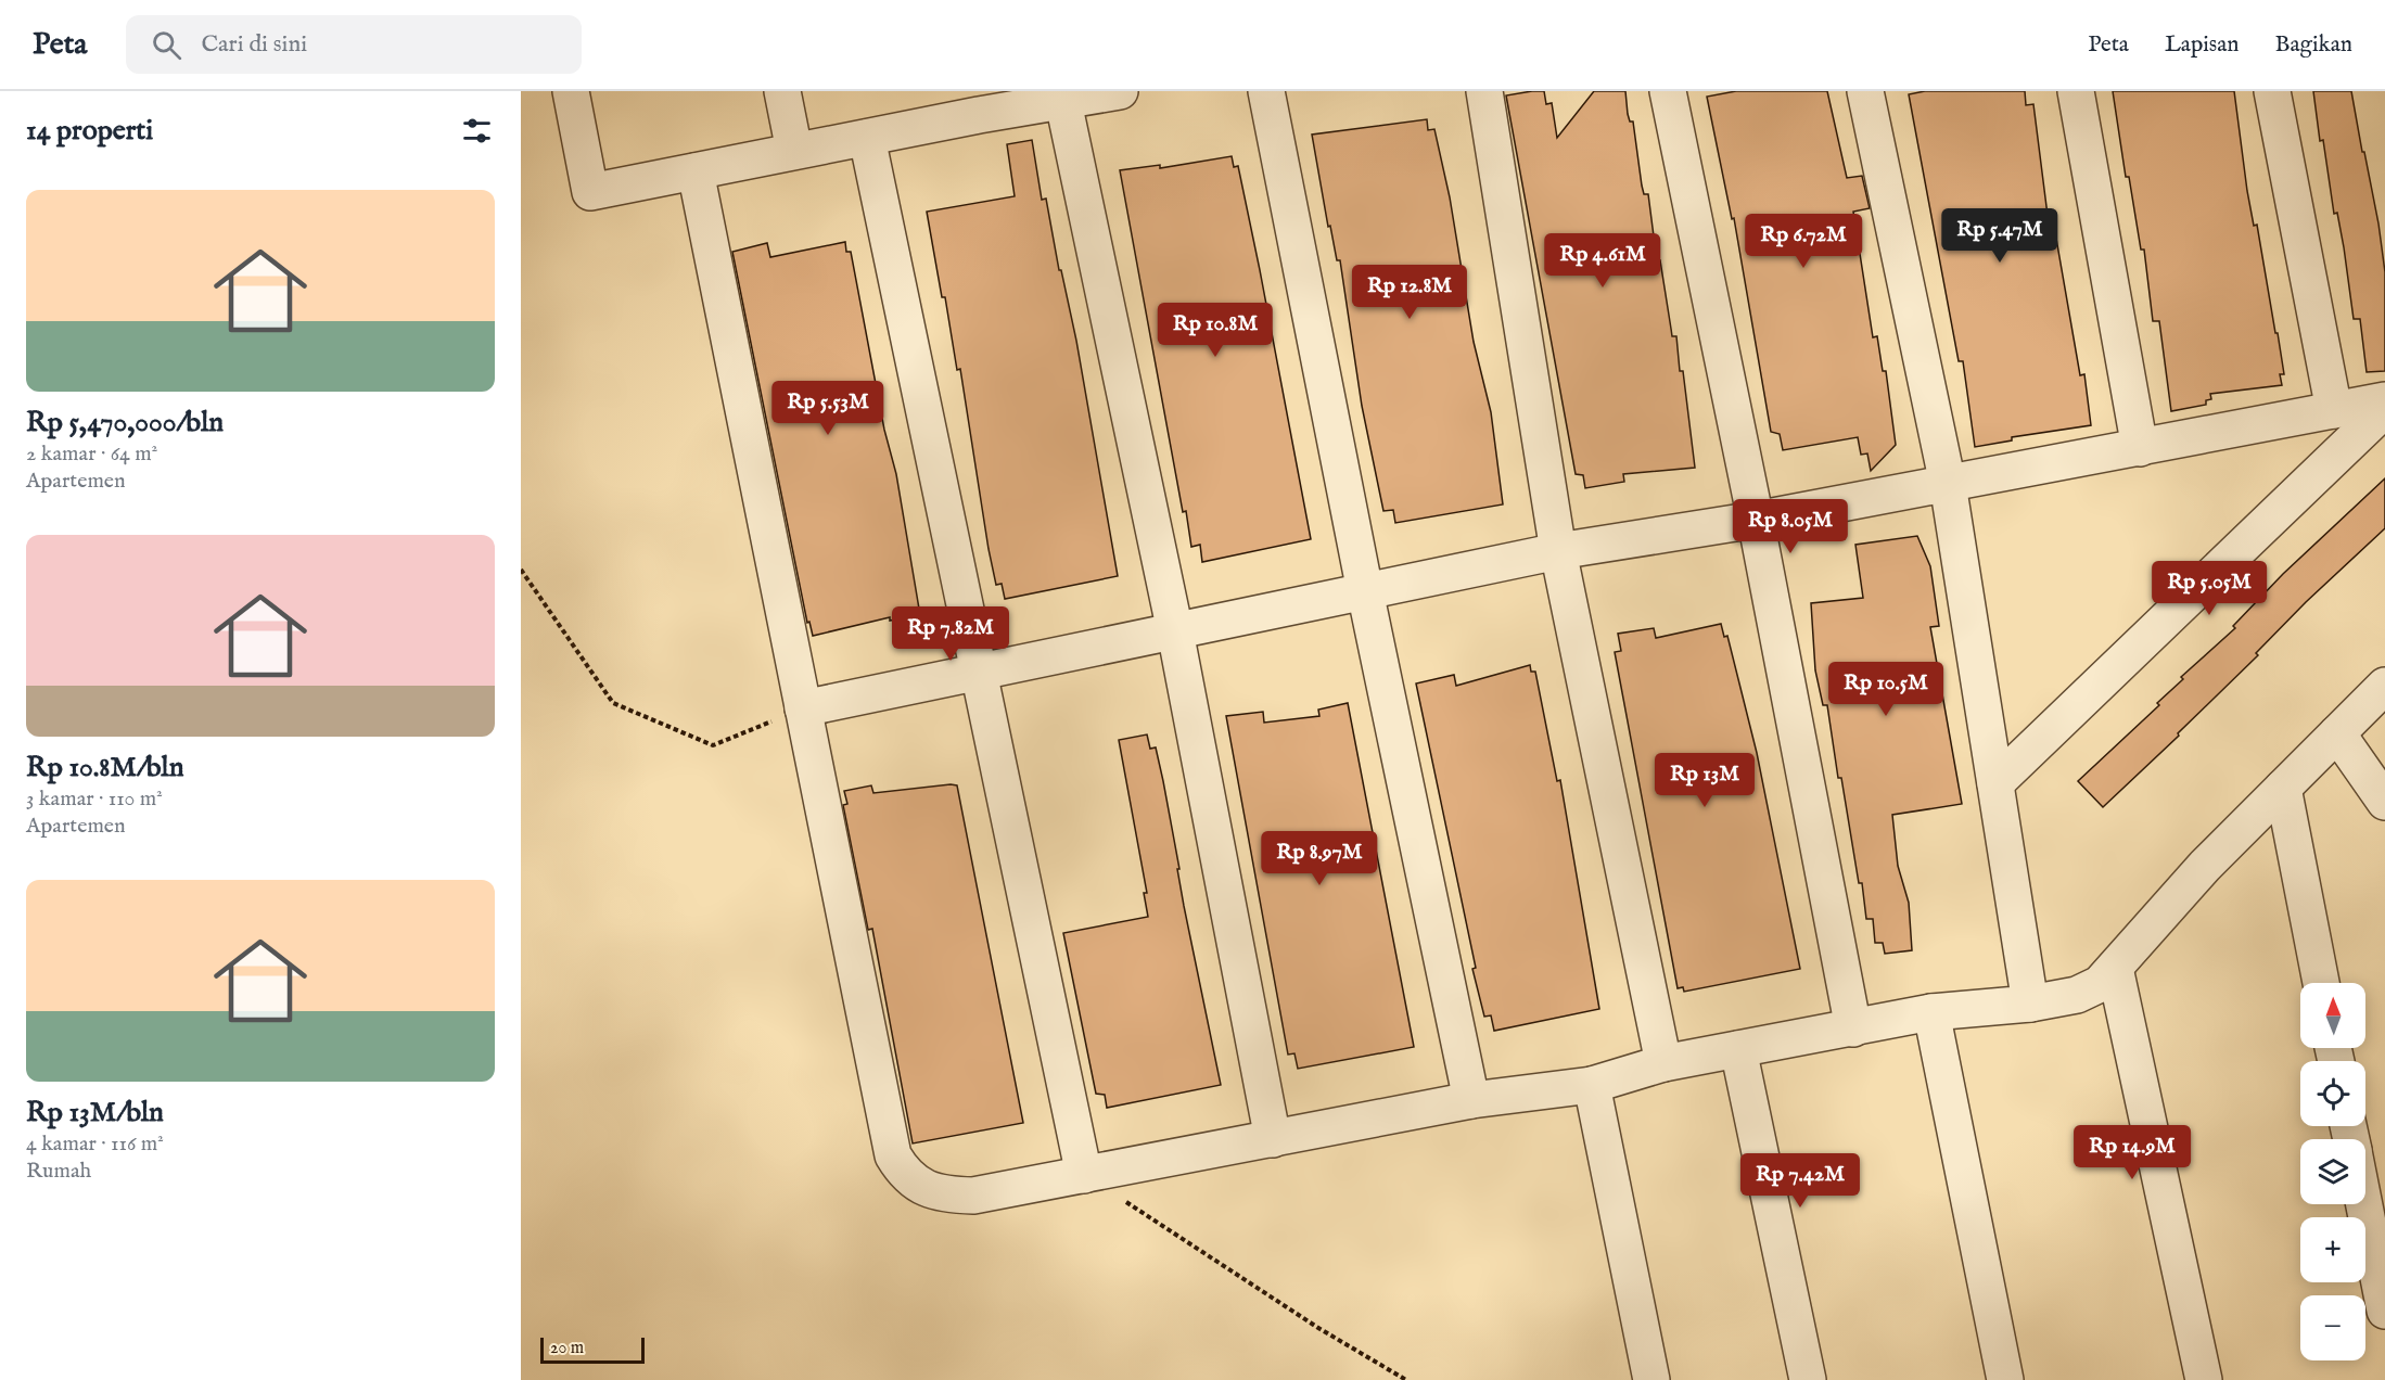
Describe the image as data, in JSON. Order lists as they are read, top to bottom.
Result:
{
  "scale_bar": "20 m",
  "north": "top",
  "page": {
    "header": "Peta",
    "search": "Cari di sini",
    "nav": ["Peta", "Lapisan", "Bagikan"],
    "heading": "14 properti",
    "list": [
      {
        "name": "Rp 5,470,000/bln",
        "note": "2 kamar · 64 m² · Apartemen"
      },
      {
        "name": "Rp 10.8M/bln",
        "note": "3 kamar · 110 m² · Apartemen"
      },
      {
        "name": "Rp 13M/bln",
        "note": "4 kamar · 116 m² · Rumah"
      }
    ],
    "price": [
      "Rp 5.47M",
      "Rp 6.72M",
      "Rp 4.61M",
      "Rp 12.8M",
      "Rp 10.8M",
      "Rp 5.53M",
      "Rp 8.05M",
      "Rp 5.05M",
      "Rp 7.82M",
      "Rp 10.5M",
      "Rp 13M",
      "Rp 8.97M",
      "Rp 14.9M",
      "Rp 7.42M"
    ],
    "map_buttons": ["+", "−"],
    "scale": "20 m"
  }
}
